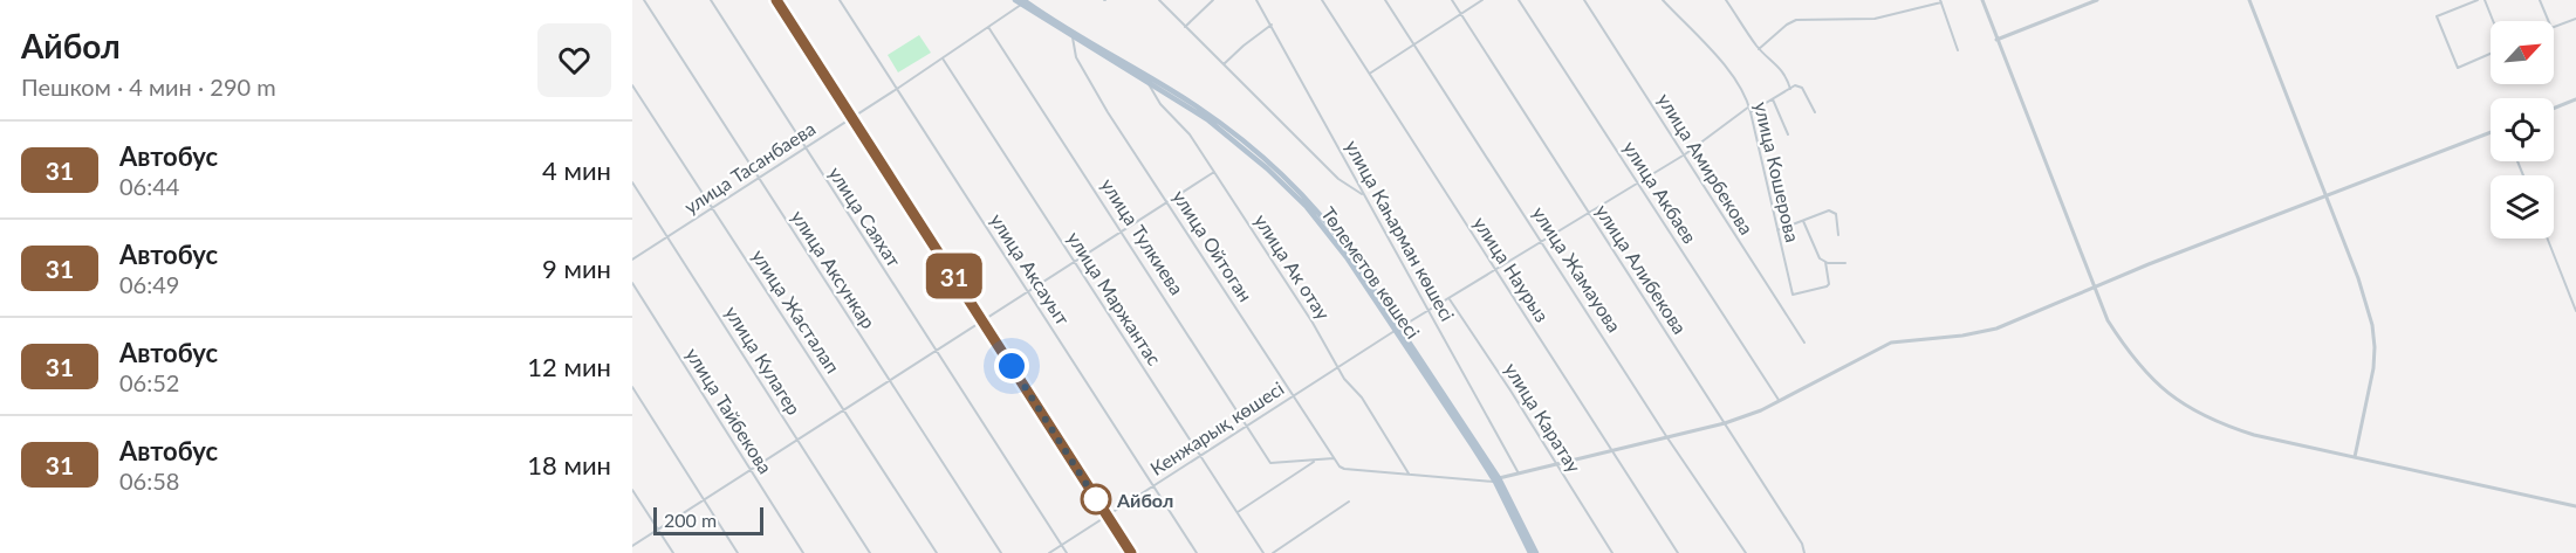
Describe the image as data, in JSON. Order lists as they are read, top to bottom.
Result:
{
  "streets": {
    "main road": ["Төлеметов көшесі"],
    "street": [
      "улица Амирбекова",
      "улица Тасанбаева",
      "улица Кошерова",
      "улица Акбаев",
      "улица Саяхат",
      "улица Каһарман көшесі",
      "улица Тулкиева",
      "улица Ойтоган",
      "улица Ак отау",
      "улица Аксункар",
      "улица Аксауыт",
      "улица Наурыз",
      "улица Жамауова",
      "улица Алибекова",
      "улица Маржантас",
      "улица Жасталап",
      "улица Кулагер",
      "улица Тайбекова",
      "улица Каратау",
      "Кенжарық көшесі"
    ]
  },
  "crossings": [
    ["улица Амирбекова", "Кенжарық көшесі"],
    ["улица Тасанбаева", "улица Саяхат"],
    ["улица Тасанбаева", "улица Тулкиева"],
    ["улица Тасанбаева", "улица Аксункар"],
    ["улица Тасанбаева", "улица Аксауыт"],
    ["улица Тасанбаева", "Төлеметов көшесі"],
    ["улица Тасанбаева", "улица Маржантас"],
    ["улица Тасанбаева", "улица Жасталап"],
    ["улица Тасанбаева", "улица Кулагер"],
    ["улица Кошерова", "Кенжарық көшесі"],
    ["улица Акбаев", "Кенжарық көшесі"],
    ["улица Саяхат", "Кенжарық көшесі"],
    ["улица Каһарман көшесі", "Кенжарық көшесі"],
    ["улица Тулкиева", "Кенжарық көшесі"],
    ["улица Ойтоган", "улица Ак отау"],
    ["улица Ойтоган", "Төлеметов көшесі"],
    ["улица Ойтоган", "Кенжарық көшесі"],
    ["улица Ак отау", "Төлеметов көшесі"],
    ["улица Ак отау", "Кенжарық көшесі"],
    ["улица Аксауыт", "Кенжарық көшесі"],
    ["улица Наурыз", "Кенжарық көшесі"],
    ["улица Жамауова", "Кенжарық көшесі"],
    ["улица Алибекова", "Кенжарық көшесі"],
    ["Төлеметов көшесі", "Кенжарық көшесі"],
    ["улица Маржантас", "Кенжарық көшесі"],
    ["улица Каратау", "Кенжарық көшесі"]
  ],
  "places": ["Айбол"],
  "lines": ["bus line 31"],
  "scale_bar": "200 m",
  "north": "top right",
  "page": {
    "heading": ["Айбол", "Пешком · 4 мин · 290 m"],
    "on_map": "31",
    "list": [
      {
        "mark": "31",
        "name": "Автобус",
        "note": "06:44",
        "value": "4 мин"
      },
      {
        "mark": "31",
        "name": "Автобус",
        "note": "06:49",
        "value": "9 мин"
      },
      {
        "mark": "31",
        "name": "Автобус",
        "note": "06:52",
        "value": "12 мин"
      },
      {
        "mark": "31",
        "name": "Автобус",
        "note": "06:58",
        "value": "18 мин"
      }
    ],
    "scale": "200 m"
  }
}
